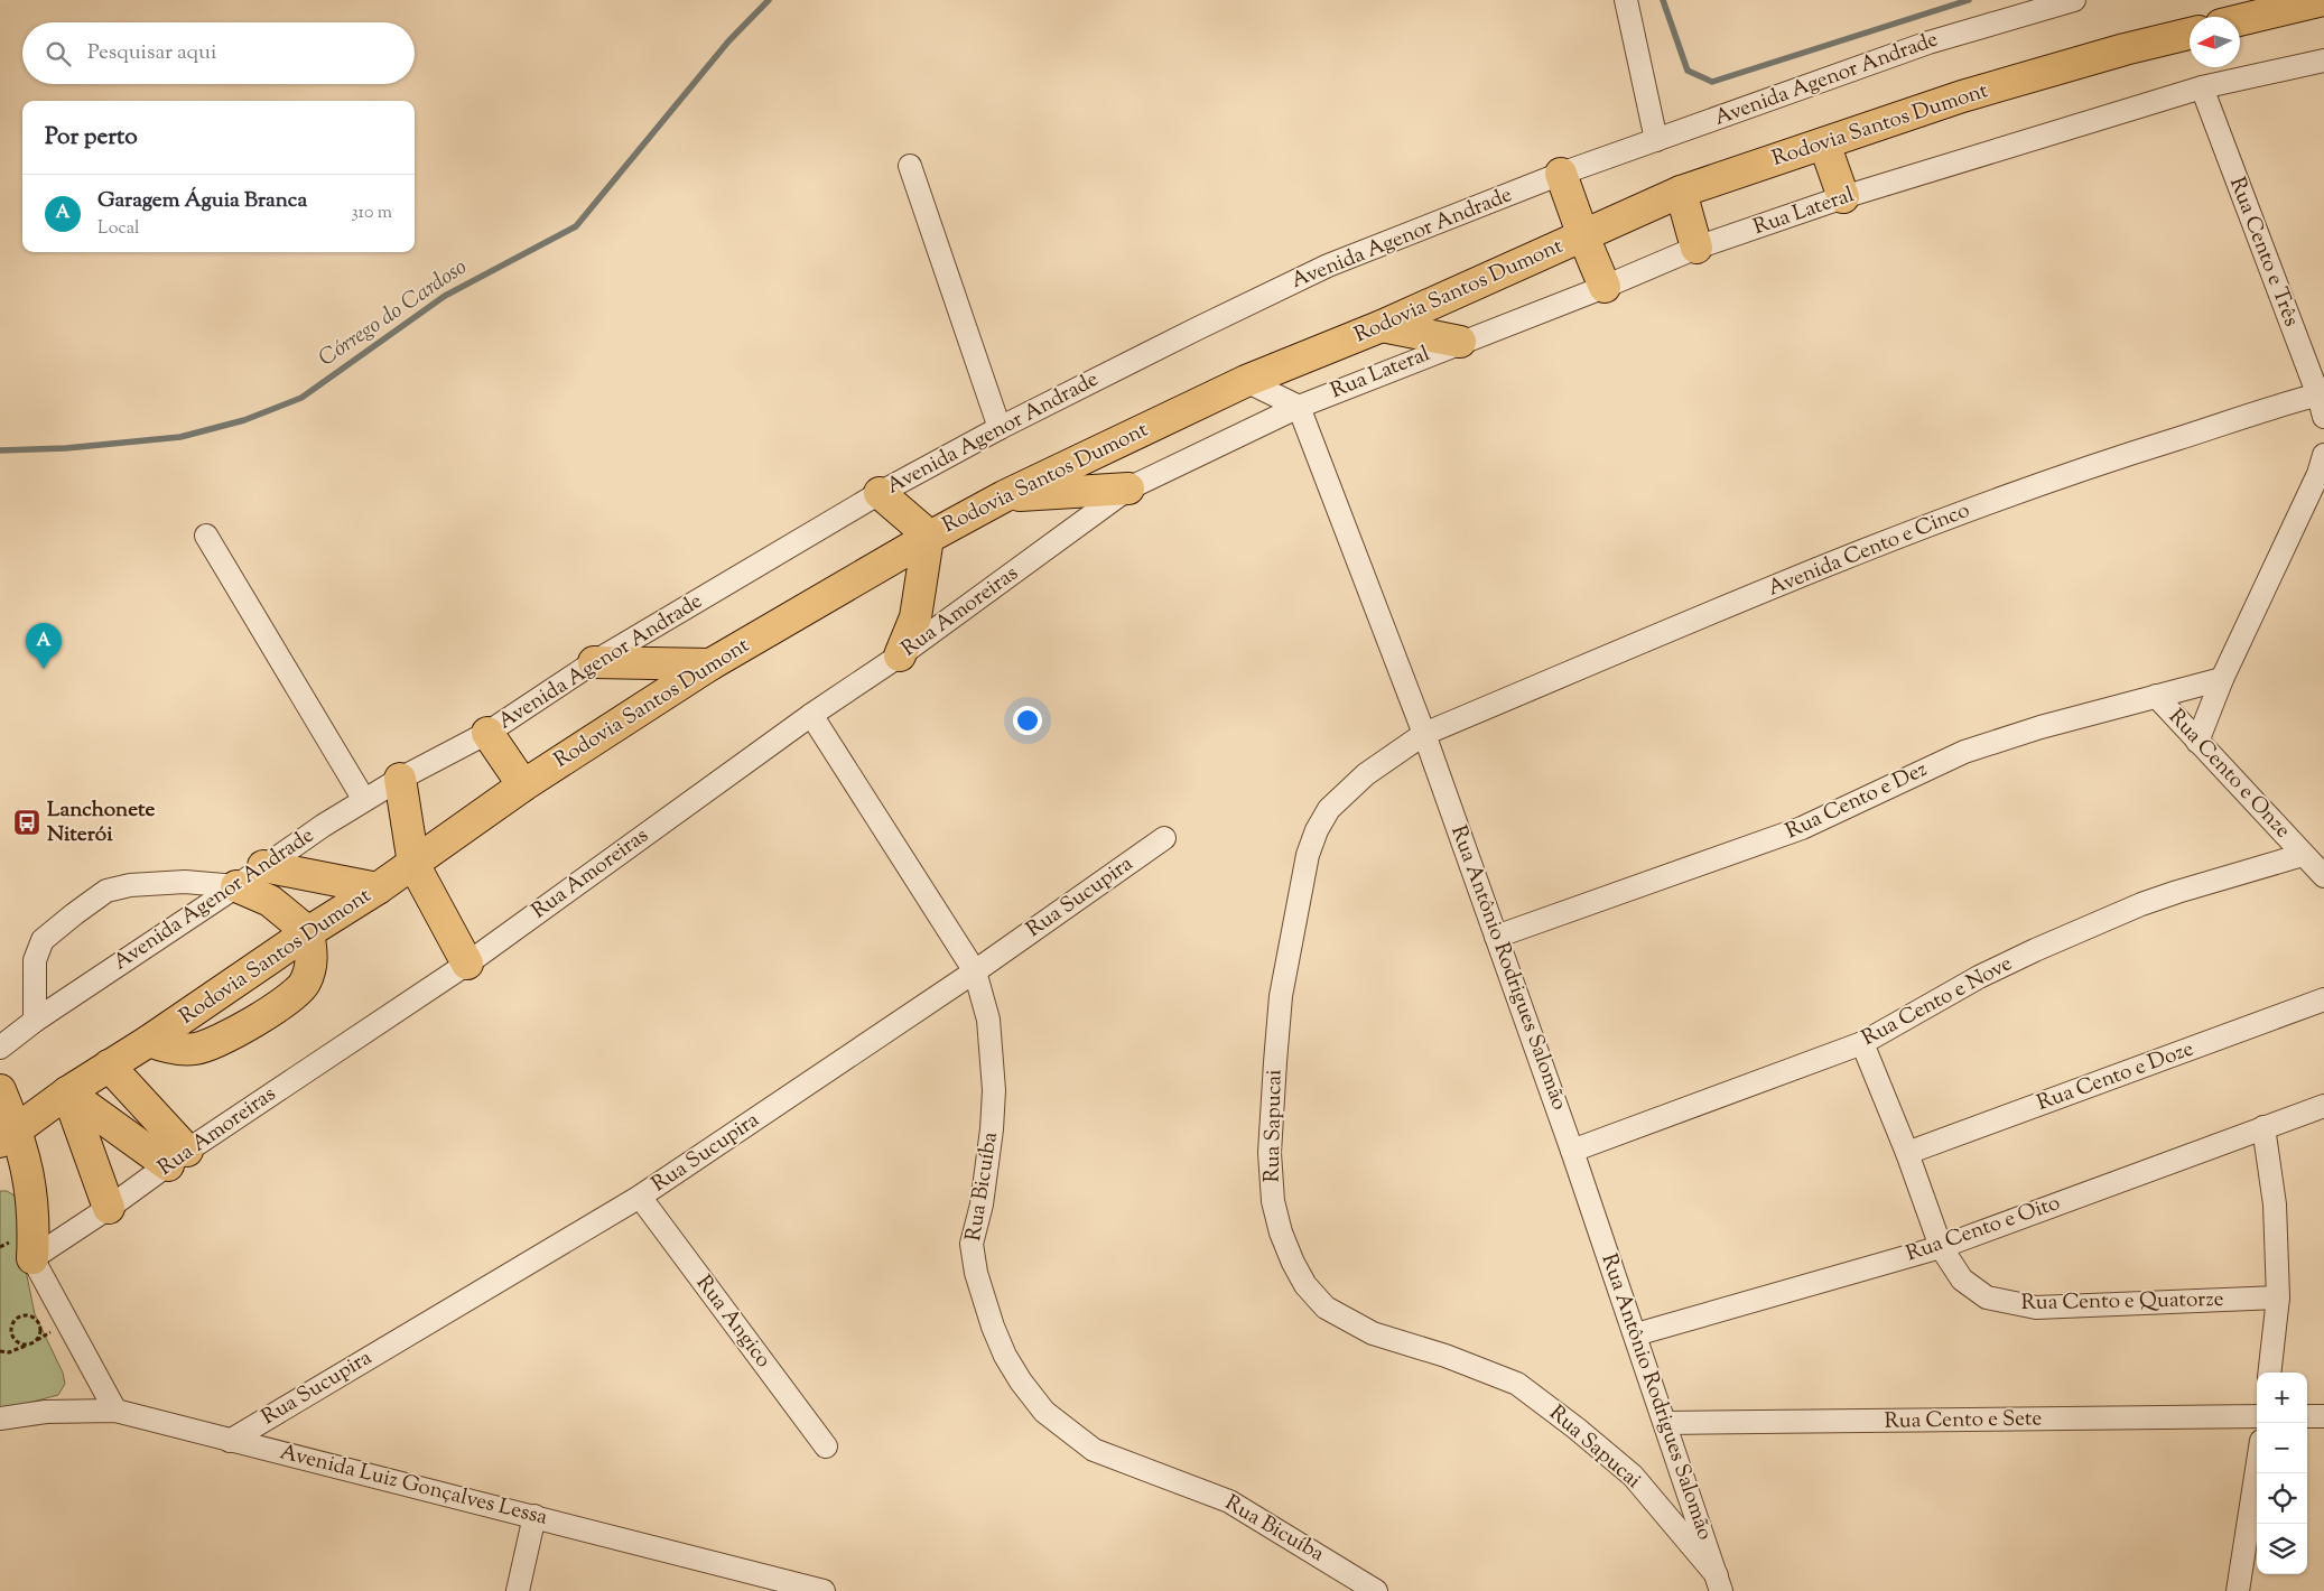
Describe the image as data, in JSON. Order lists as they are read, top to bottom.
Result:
{
  "streets": {
    "highway": ["Rodovia Santos Dumont"],
    "street": [
      "Avenida Agenor Andrade",
      "Rua Lateral",
      "Rua Cento e Três",
      "Avenida Cento e Cinco",
      "Rua Amoreiras",
      "Rua Cento e Onze",
      "Rua Cento e Dez",
      "Rua Sucupira",
      "Rua Antônio Rodrigues Salomão",
      "Rua Cento e Nove",
      "Rua Cento e Doze",
      "Rua Sapucai",
      "Rua Bicuíba",
      "Rua Cento e Oito",
      "Rua Cento e Quatorze",
      "Rua Angico",
      "Rua Cento e Sete",
      "Avenida Luiz Gonçalves Lessa"
    ]
  },
  "crossings": [
    ["Rua Lateral", "Rua Cento e Três"],
    ["Rua Lateral", "Rua Amoreiras"],
    ["Rua Lateral", "Rua Antônio Rodrigues Salomão"],
    ["Rua Cento e Três", "Avenida Cento e Cinco"],
    ["Avenida Cento e Cinco", "Rua Antônio Rodrigues Salomão"],
    ["Avenida Cento e Cinco", "Rua Sapucai"],
    ["Rua Amoreiras", "Rua Antônio Rodrigues Salomão"],
    ["Rua Amoreiras", "Rua Bicuíba"],
    ["Rua Cento e Onze", "Rua Cento e Dez"],
    ["Rua Cento e Onze", "Rua Cento e Nove"],
    ["Rua Cento e Dez", "Rua Antônio Rodrigues Salomão"],
    ["Rua Sucupira", "Rua Bicuíba"],
    ["Rua Sucupira", "Rua Angico"],
    ["Rua Sucupira", "Avenida Luiz Gonçalves Lessa"],
    ["Rua Antônio Rodrigues Salomão", "Rua Cento e Nove"],
    ["Rua Antônio Rodrigues Salomão", "Rua Sapucai"],
    ["Rua Antônio Rodrigues Salomão", "Rua Cento e Oito"],
    ["Rua Antônio Rodrigues Salomão", "Rua Cento e Sete"],
    ["Rua Cento e Nove", "Rua Cento e Quatorze"],
    ["Rua Cento e Doze", "Rua Cento e Quatorze"],
    ["Rua Cento e Oito", "Rua Cento e Quatorze"]
  ],
  "water": ["Córrego do Cardoso"],
  "places": {
    "bus stop": ["Lanchonete Niterói"]
  },
  "north": "left",
  "page": {
    "search": "Pesquisar aqui",
    "heading": "Por perto",
    "list": [
      {
        "mark": "A",
        "name": "Garagem Águia Branca",
        "note": "Local",
        "value": "310 m"
      }
    ],
    "pins": "A",
    "map_buttons": ["+", "−"]
  }
}
